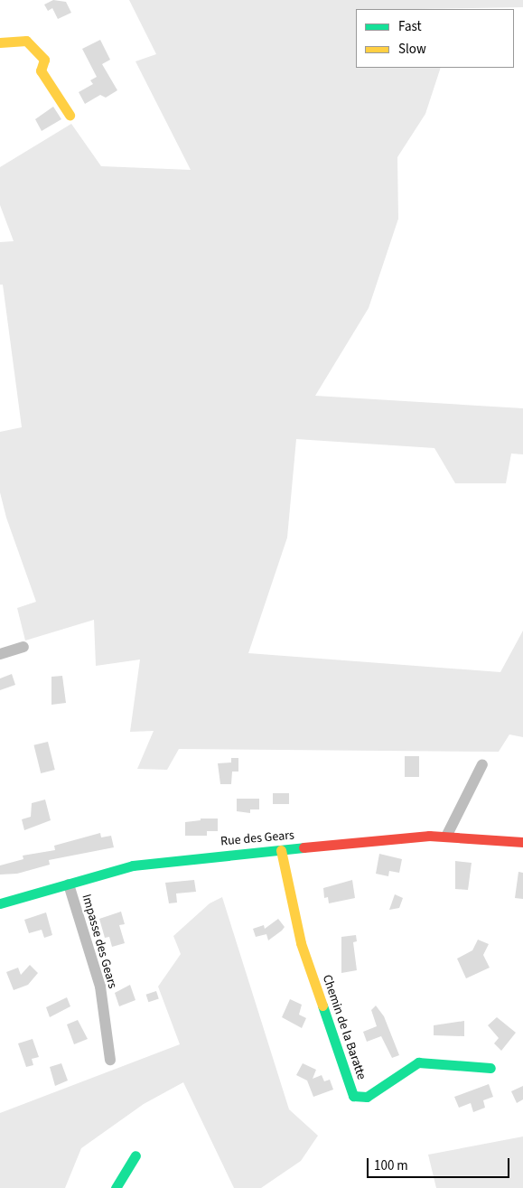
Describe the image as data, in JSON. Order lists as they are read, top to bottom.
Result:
{
  "streets": {
    "street": ["Rue des Gears", "Impasse des Gears", "Chemin de la Baratte"]
  },
  "crossings": [
    ["Rue des Gears", "Impasse des Gears"],
    ["Rue des Gears", "Chemin de la Baratte"]
  ],
  "legend": ["Fast", "Slow"],
  "scale_bar": "100 m"
}
